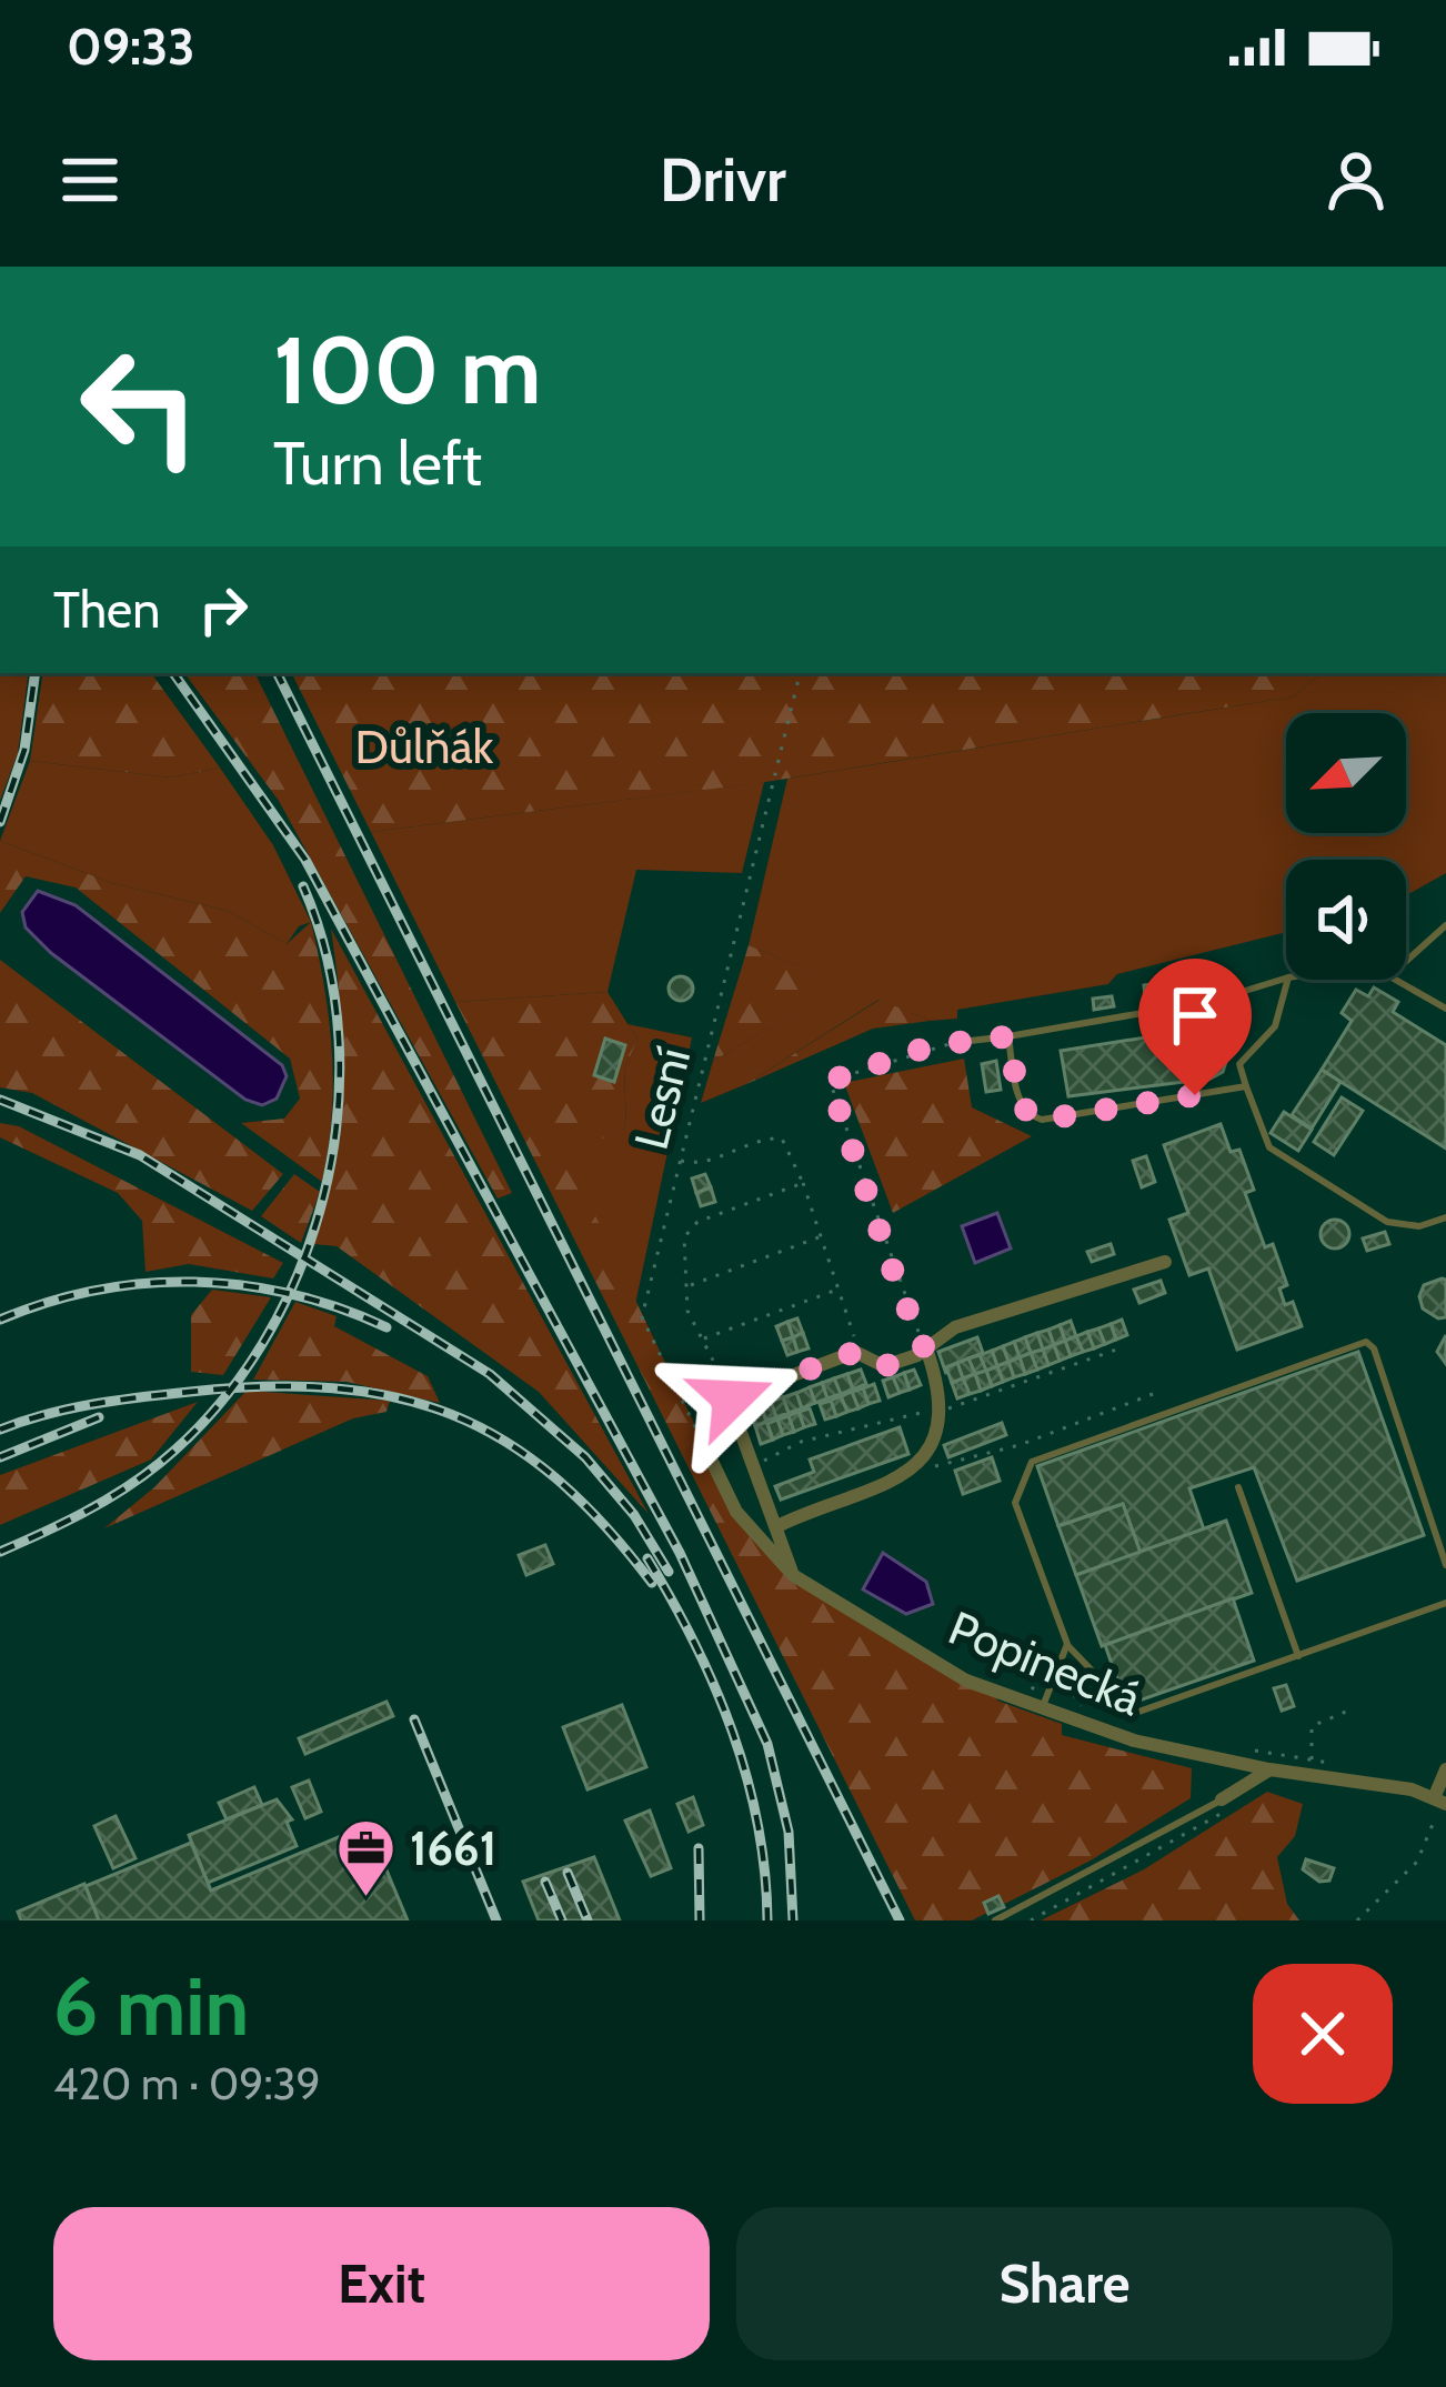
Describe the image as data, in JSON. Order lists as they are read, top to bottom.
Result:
{
  "streets": {
    "street": ["Popinecká"],
    "path": ["Lesní"]
  },
  "crossings": [
    ["Lesní", "Popinecká"]
  ],
  "parks": ["Důlňák"],
  "places": {
    "office": ["1661"]
  },
  "north": "bottom left",
  "page": {
    "status": "09:33",
    "header": "Drivr",
    "turn": ["100 m", "Turn left"],
    "then": "Then",
    "heading": ["6 min", "420 m · 09:39"],
    "buttons": ["Exit", "Share"]
  }
}
